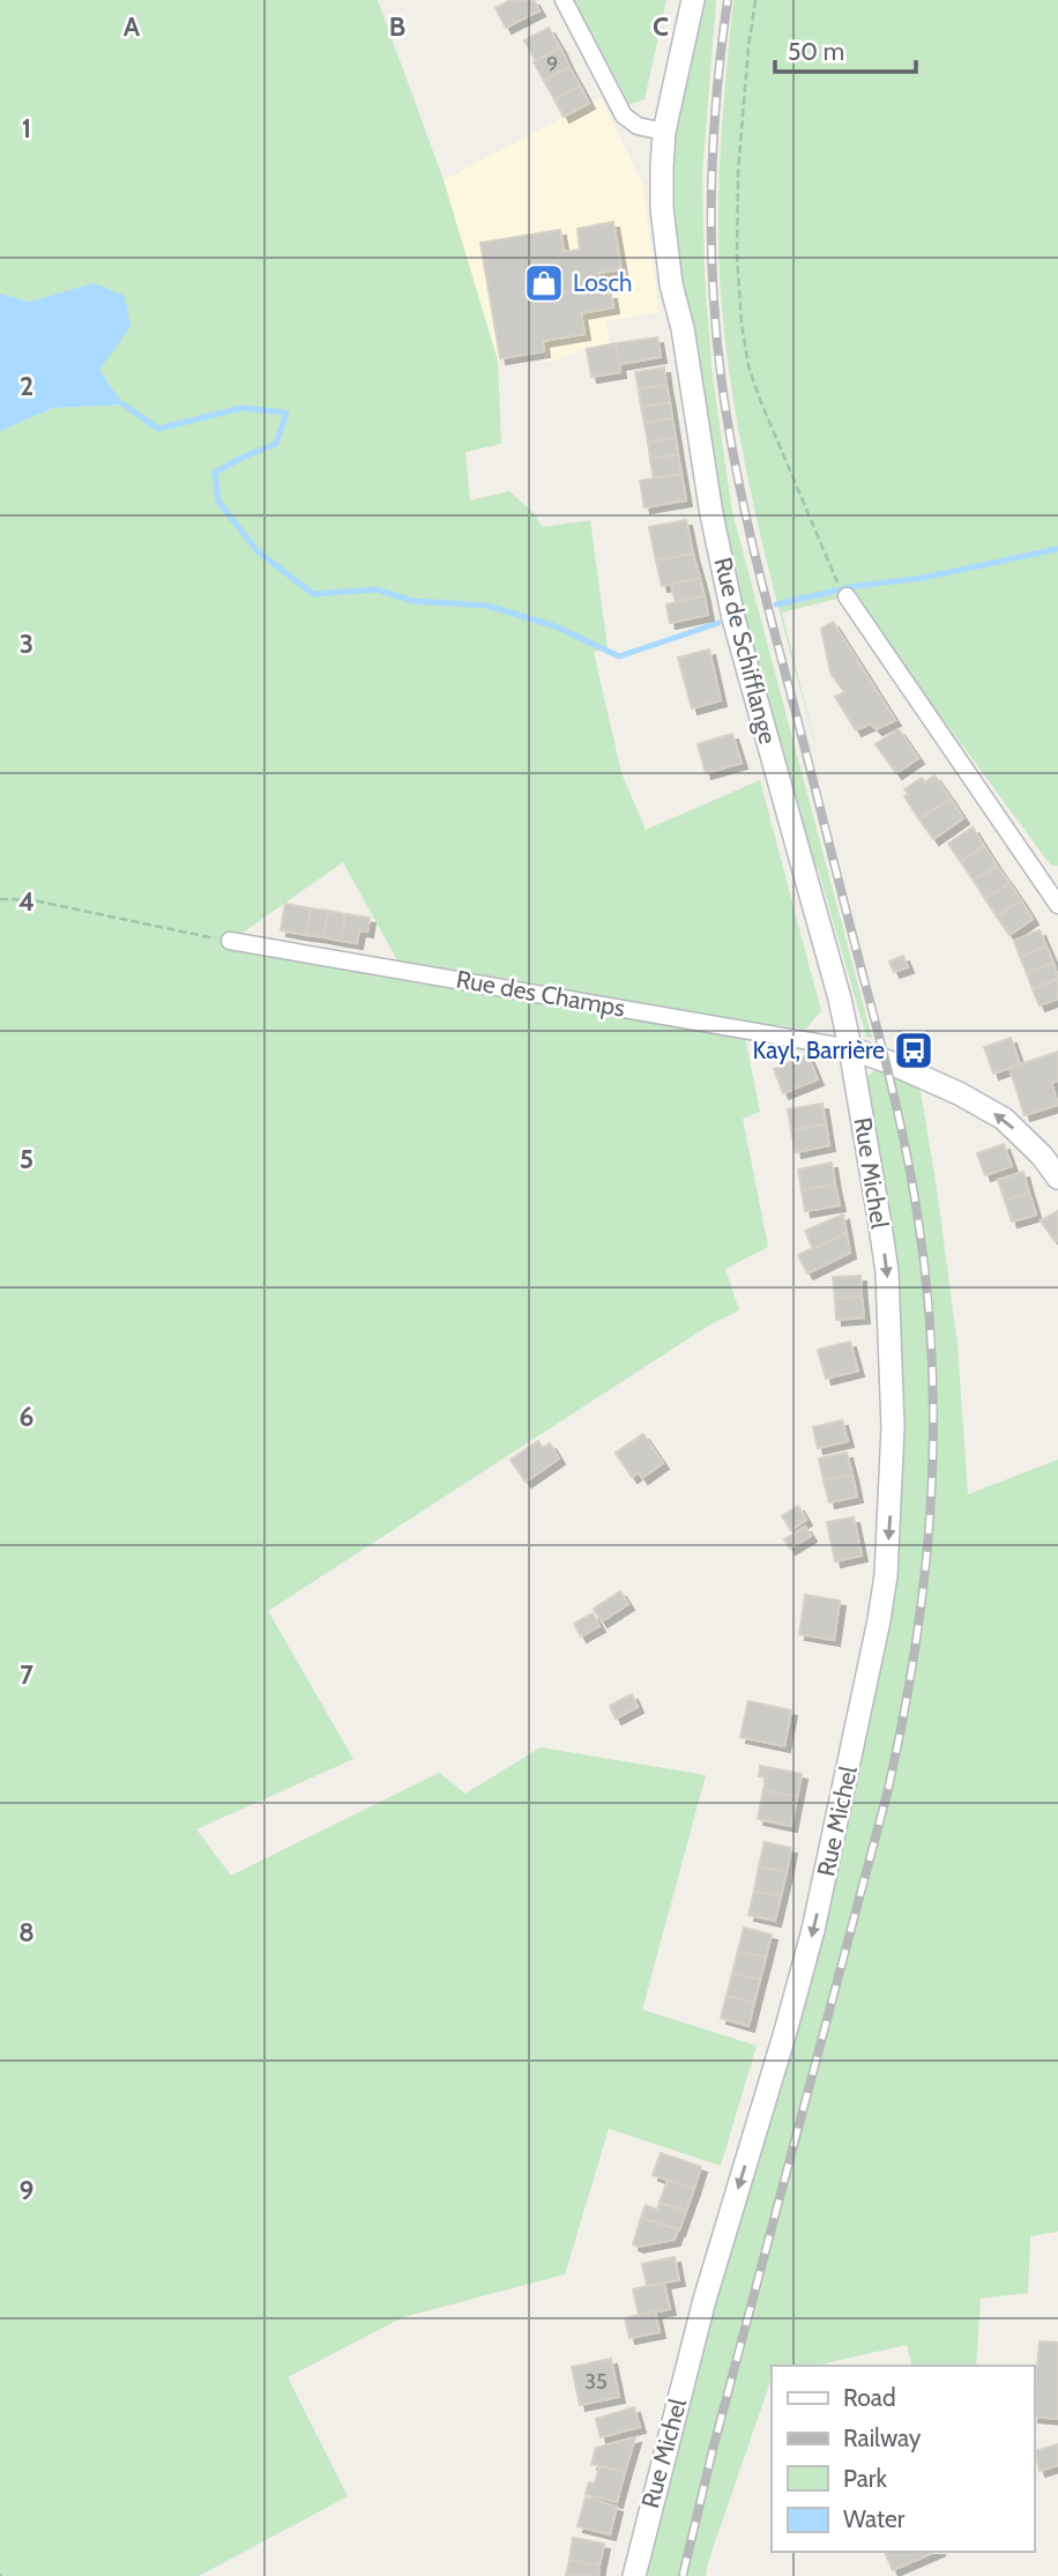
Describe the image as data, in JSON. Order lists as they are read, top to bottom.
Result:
{
  "streets": {
    "main road": ["Rue de Schifflange", "Rue Michel"],
    "street": ["Rue des Champs"]
  },
  "crossings": [
    ["Rue de Schifflange", "Rue des Champs"],
    ["Rue de Schifflange", "Rue Michel"],
    ["Rue des Champs", "Rue Michel"]
  ],
  "one_way": ["Rue Michel"],
  "places": {
    "shop": ["Losch"],
    "bus stop": ["Kayl, Barrière"]
  },
  "house_numbers": ["9", "35"],
  "legend": [
    "Road",
    "Railway",
    "Park",
    "Water"
  ],
  "scale_bar": "50 m",
  "grid": {
    "columns": ["A", "B", "C"],
    "rows": [
      "1",
      "2",
      "3",
      "4",
      "5",
      "6",
      "7",
      "8",
      "9"
    ]
  }
}
